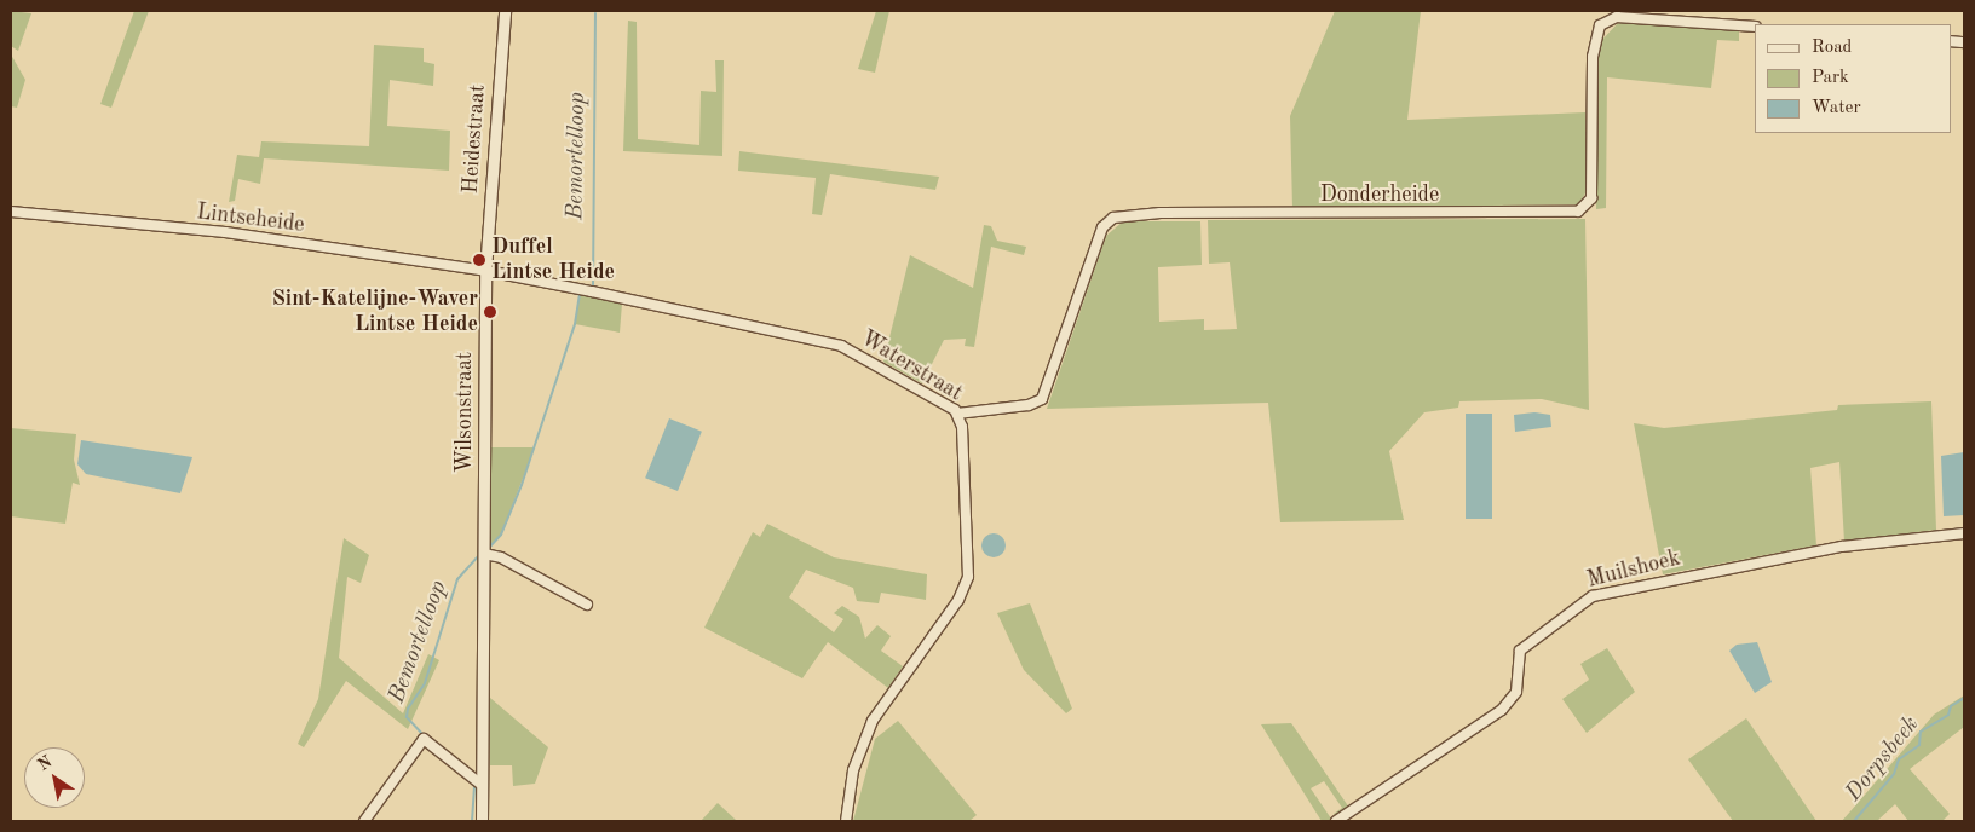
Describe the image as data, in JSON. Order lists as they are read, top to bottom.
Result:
{
  "streets": {
    "street": [
      "Heidestraat",
      "Donderheide",
      "Lintseheide",
      "Waterstraat",
      "Wilsonstraat",
      "Muilshoek"
    ]
  },
  "crossings": [
    ["Heidestraat", "Lintseheide"],
    ["Heidestraat", "Waterstraat"],
    ["Heidestraat", "Wilsonstraat"],
    ["Donderheide", "Waterstraat"],
    ["Lintseheide", "Waterstraat"],
    ["Lintseheide", "Wilsonstraat"],
    ["Waterstraat", "Wilsonstraat"]
  ],
  "water": ["Bemortelloop", "Dorpsbeek"],
  "places": ["Duffel Lintse Heide", "Sint-Katelijne-Waver Lintse Heide"],
  "legend": ["Road", "Park", "Water"],
  "north": "top left"
}
